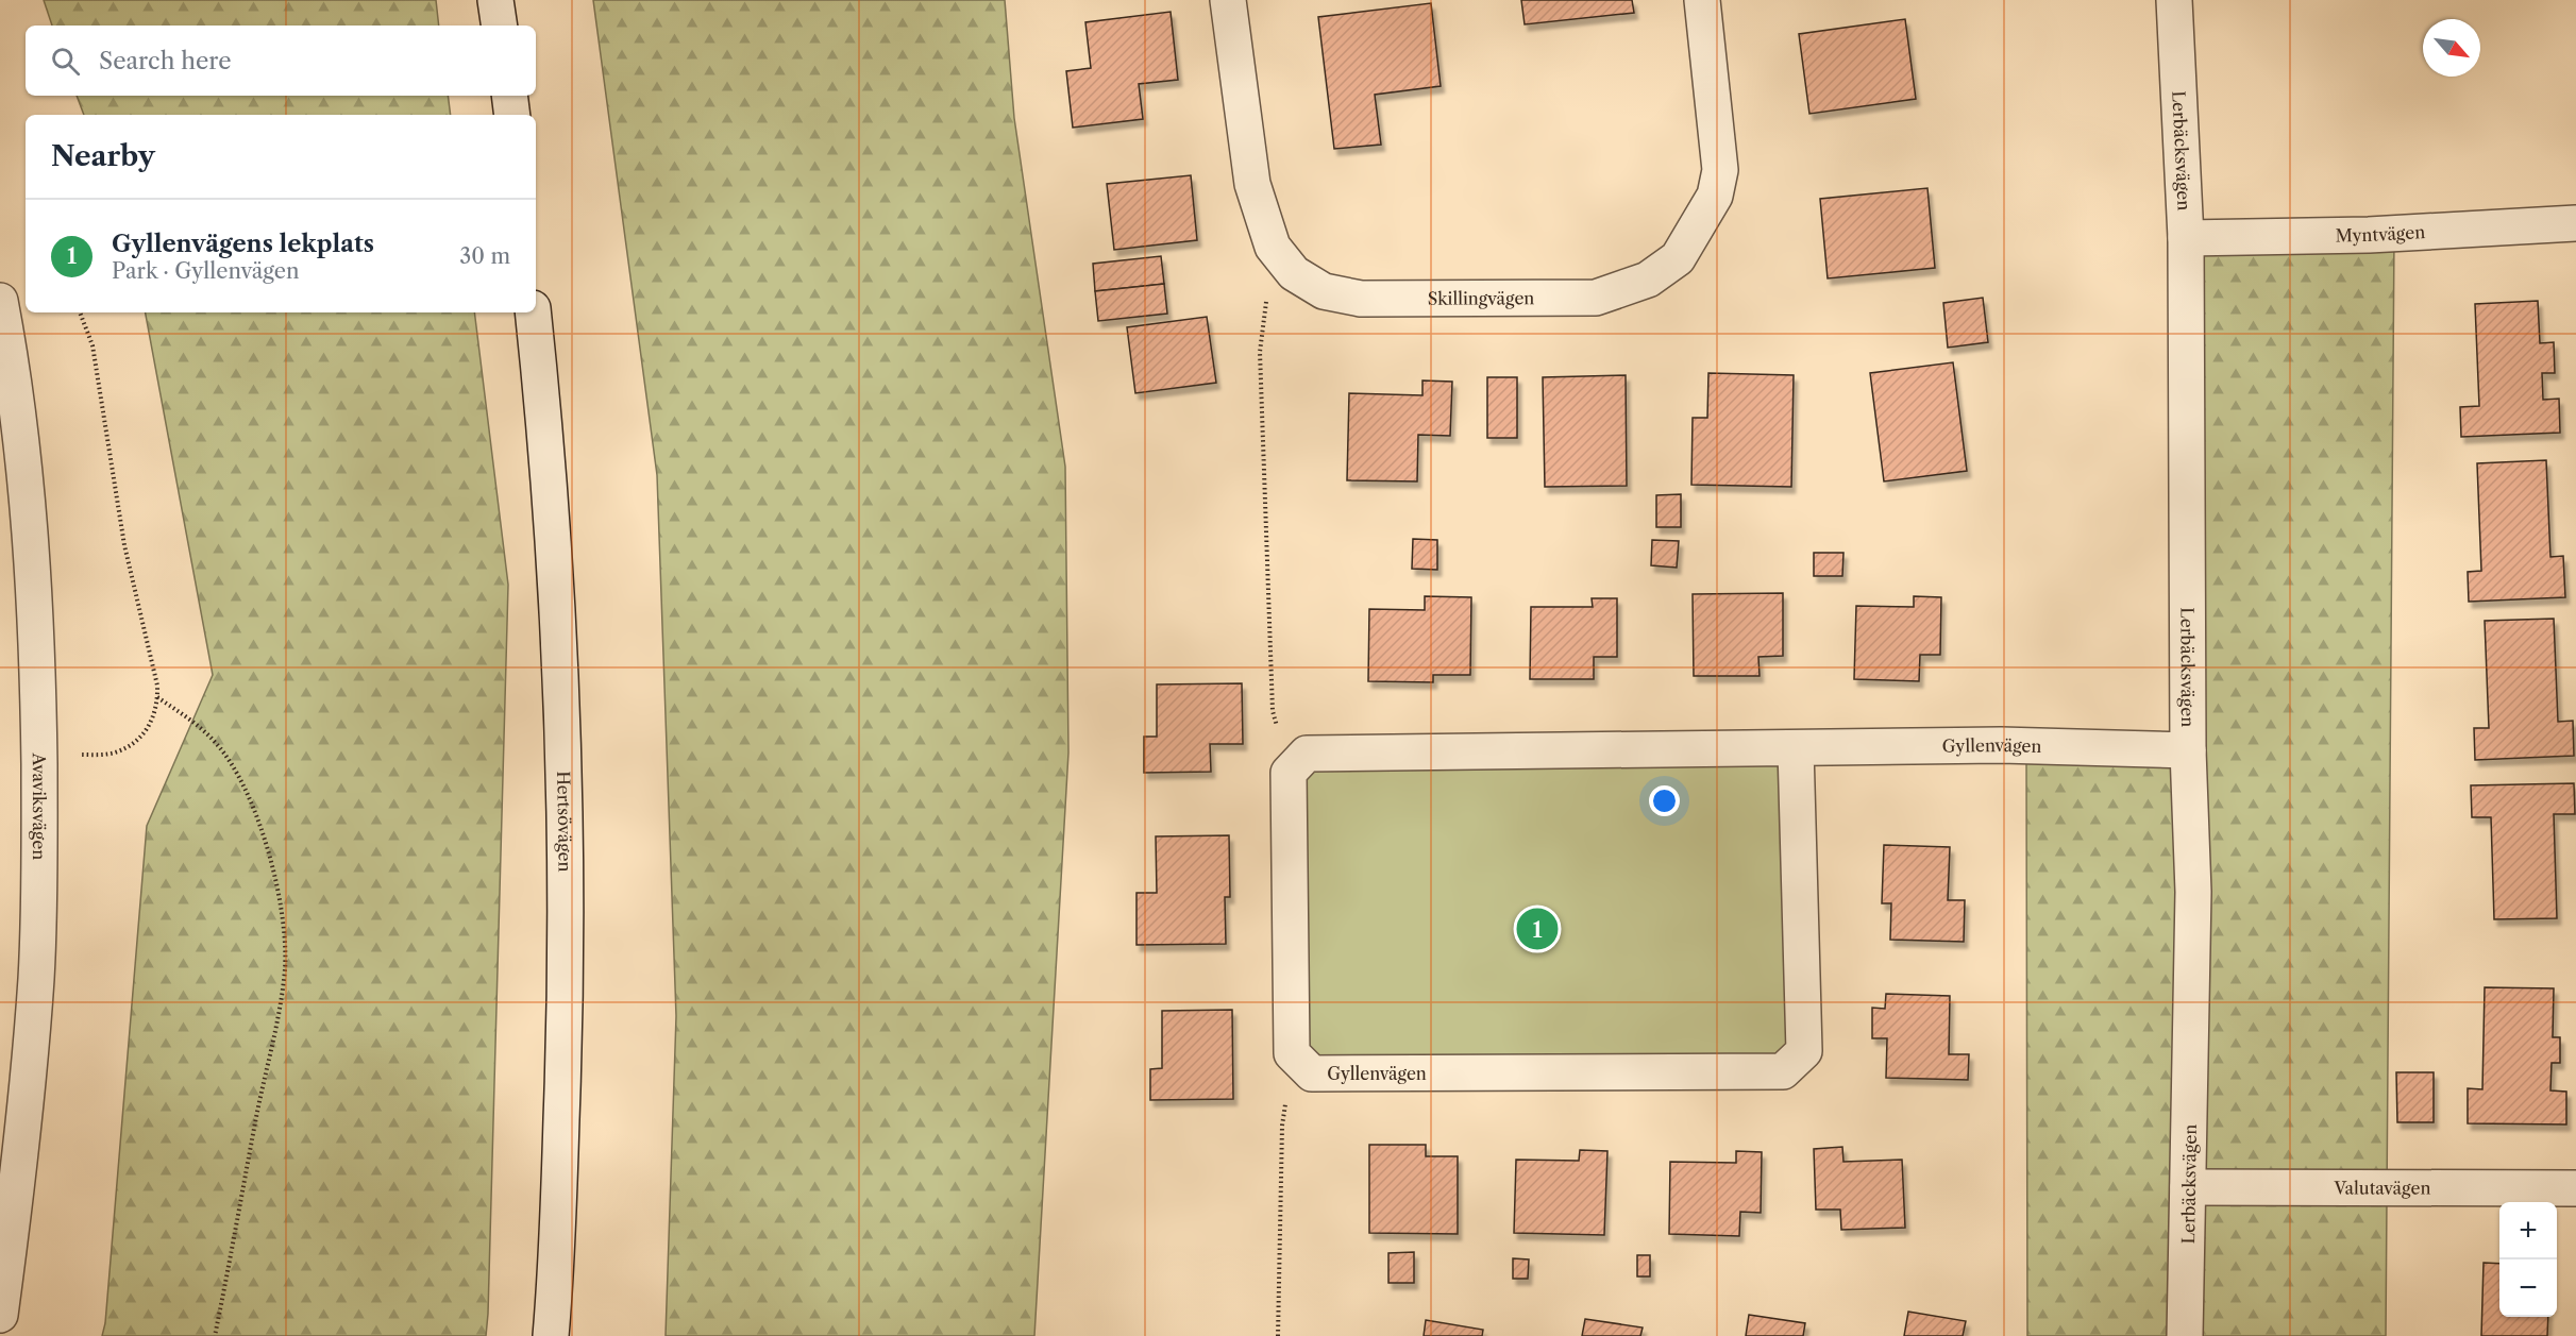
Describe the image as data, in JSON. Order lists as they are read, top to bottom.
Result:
{
  "streets": {
    "street": [
      "Lerbäcksvägen",
      "Myntvägen",
      "Skillingvägen",
      "Gyllenvägen",
      "Avaviksvägen",
      "Hertsövägen",
      "Valutavägen"
    ]
  },
  "crossings": [
    ["Lerbäcksvägen", "Myntvägen"],
    ["Lerbäcksvägen", "Gyllenvägen"],
    ["Lerbäcksvägen", "Valutavägen"]
  ],
  "north": "bottom right",
  "page": {
    "search": "Search here",
    "heading": "Nearby",
    "list": [
      {
        "mark": "1",
        "name": "Gyllenvägens lekplats",
        "note": "Park · Gyllenvägen",
        "value": "30 m"
      }
    ],
    "pins": "1",
    "map_buttons": ["+", "−"]
  }
}
